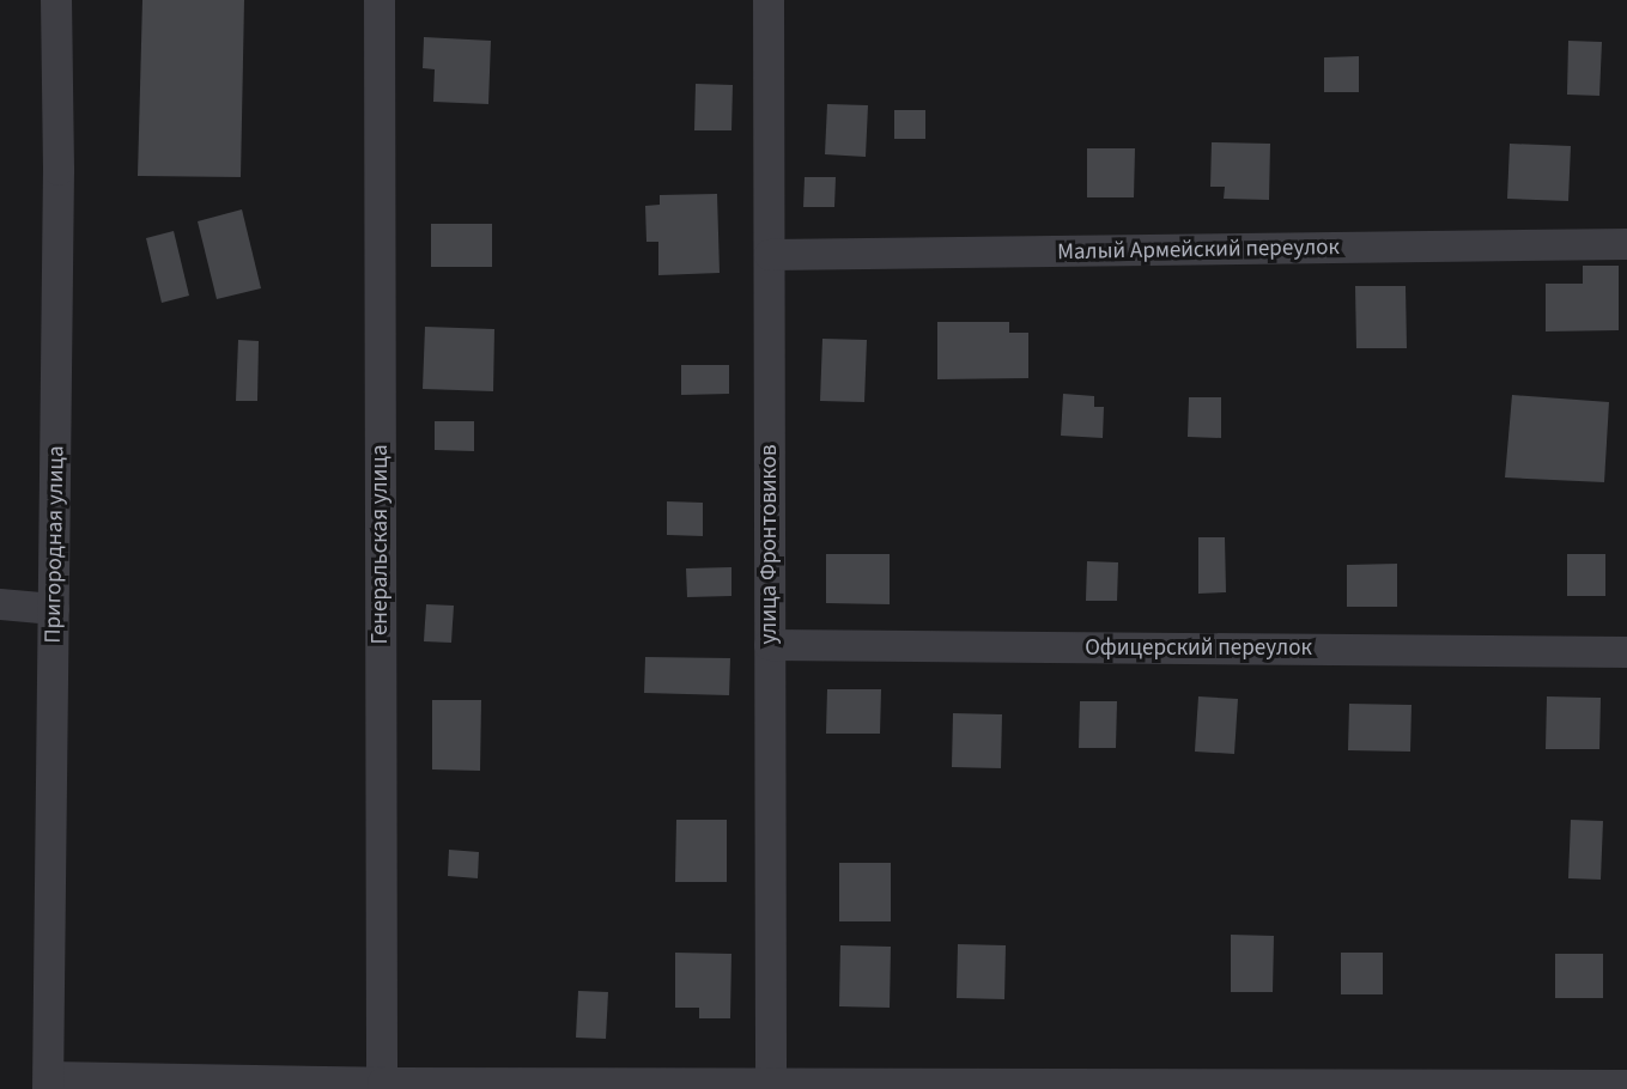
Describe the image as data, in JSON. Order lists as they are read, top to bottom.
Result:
{
  "streets": {
    "street": [
      "Малый Армейский переулок",
      "Пригородная улица",
      "Генеральская улица",
      "улица Фронтовиков",
      "Офицерский переулок"
    ]
  },
  "crossings": [
    ["Малый Армейский переулок", "улица Фронтовиков"],
    ["улица Фронтовиков", "Офицерский переулок"]
  ]
}
